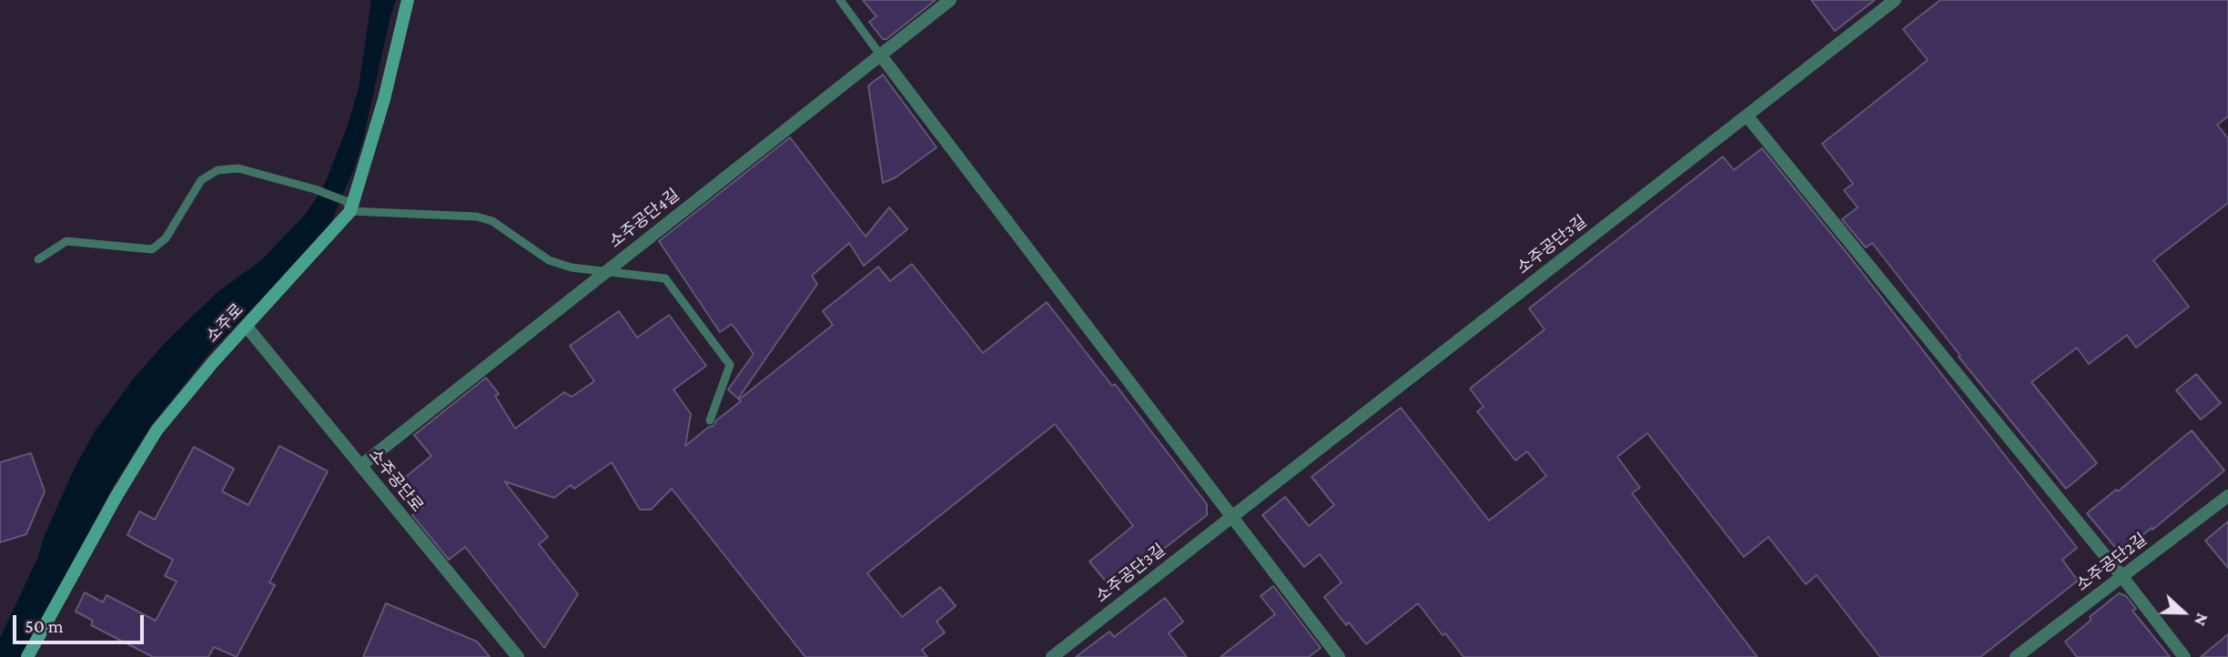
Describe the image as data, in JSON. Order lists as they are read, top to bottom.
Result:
{
  "streets": {
    "street": [
      "소주공단4길",
      "소주공단3길",
      "소주로",
      "소주공단로",
      "소주공단2길"
    ]
  },
  "crossings": [
    ["소주공단4길", "소주공단로"],
    ["소주로", "소주공단로"]
  ],
  "scale_bar": "50 m",
  "north": "right"
}
